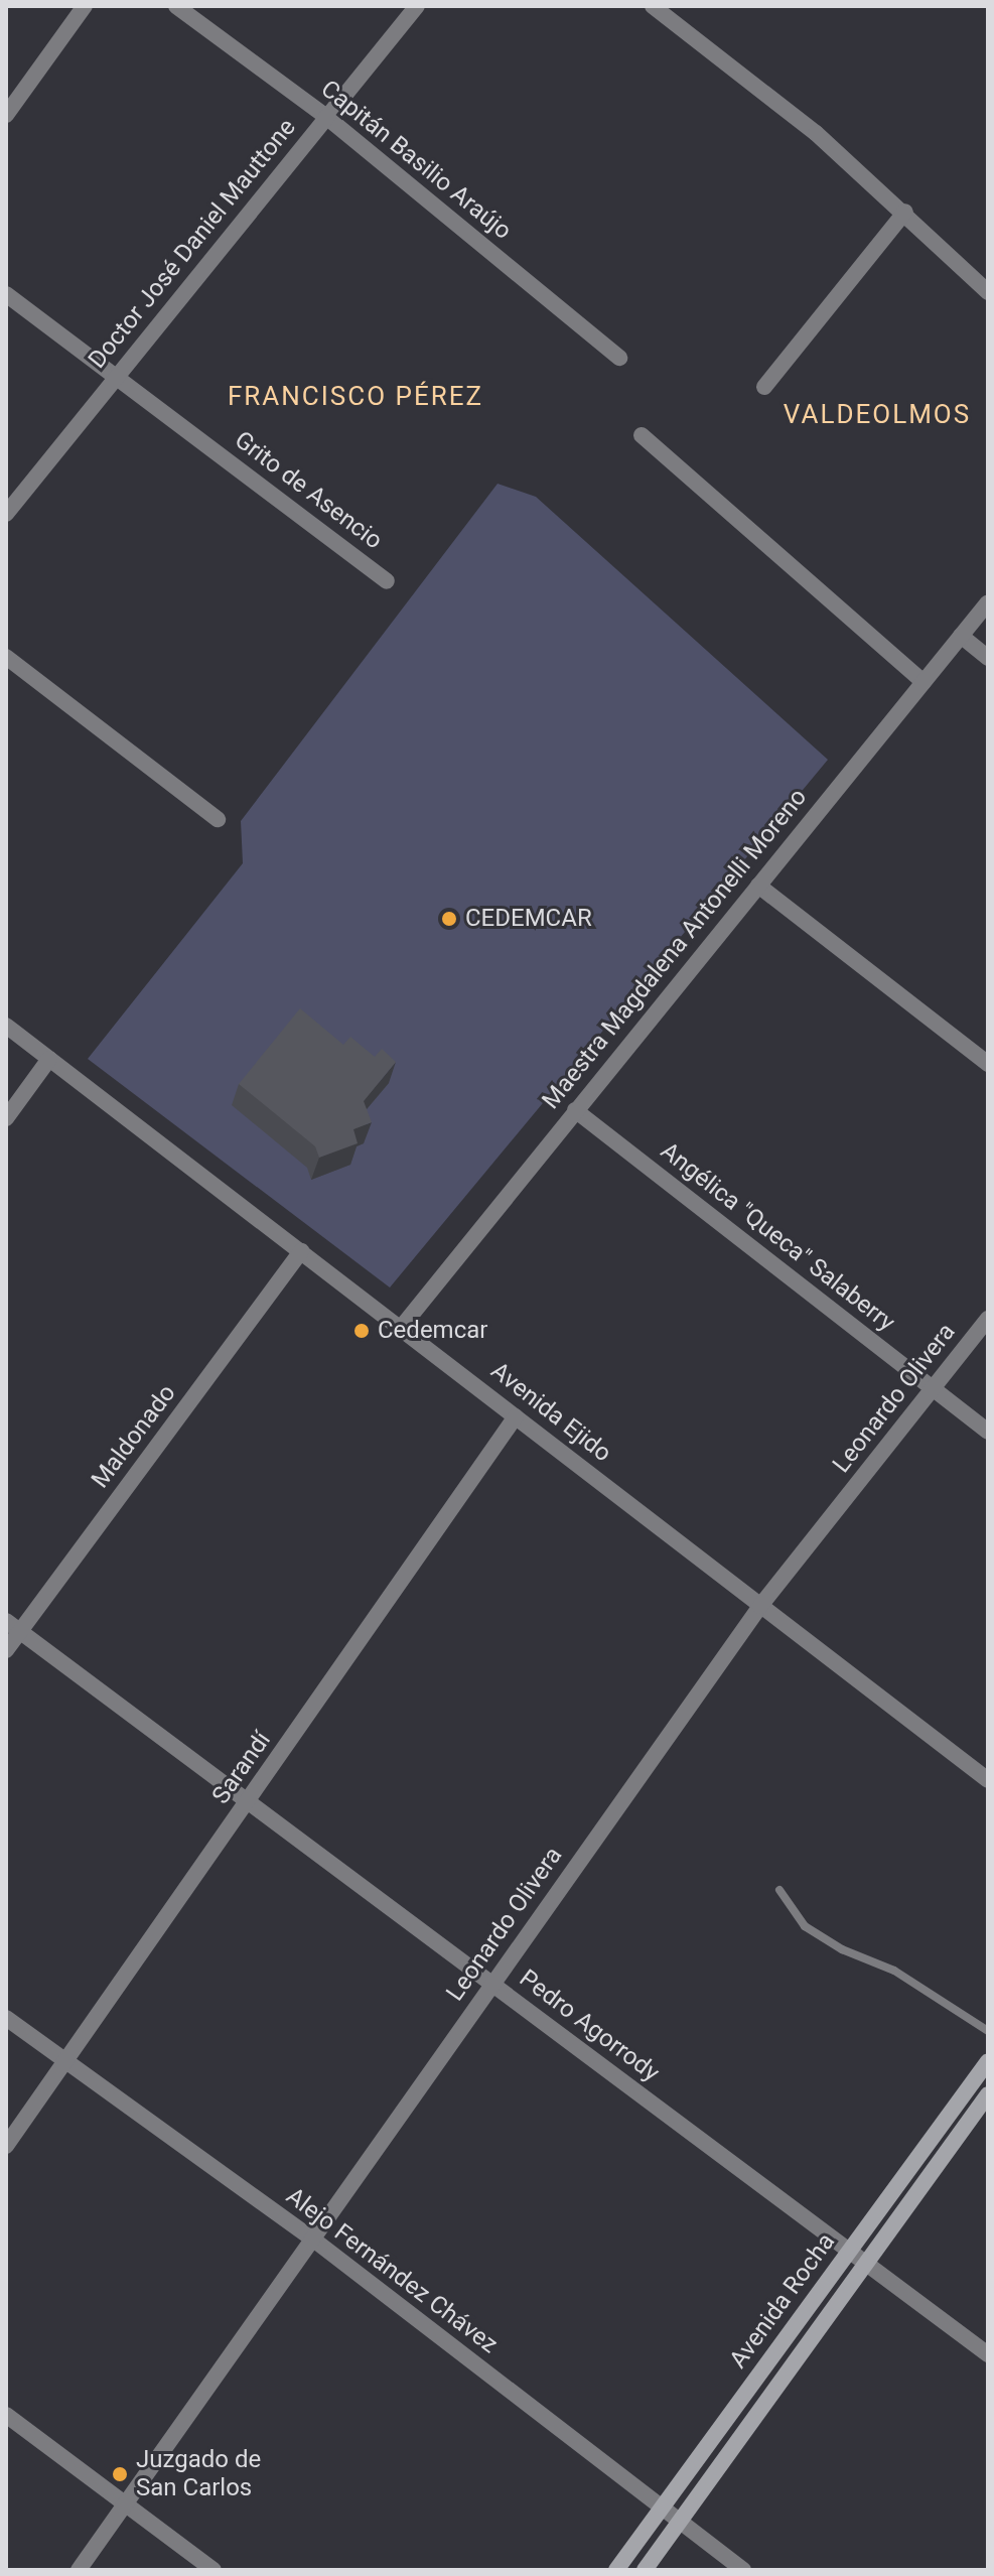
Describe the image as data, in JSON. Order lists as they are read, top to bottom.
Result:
{
  "streets": {
    "street": [
      "Capitán Basilio Araújo",
      "Doctor José Daniel Mauttone",
      "Grito de Asencio",
      "Maestra Magdalena Antonelli Moreno",
      "Angélica \"Queca\" Salaberry",
      "Leonardo Olivera",
      "Avenida Ejido",
      "Maldonado",
      "Sarandí",
      "Pedro Agorrody",
      "Alejo Fernández Chávez",
      "Avenida Rocha"
    ]
  },
  "crossings": [
    ["Capitán Basilio Araújo", "Doctor José Daniel Mauttone"],
    ["Doctor José Daniel Mauttone", "Grito de Asencio"],
    ["Maestra Magdalena Antonelli Moreno", "Angélica \"Queca\" Salaberry"],
    ["Maestra Magdalena Antonelli Moreno", "Avenida Ejido"],
    ["Angélica \"Queca\" Salaberry", "Leonardo Olivera"],
    ["Leonardo Olivera", "Avenida Ejido"],
    ["Leonardo Olivera", "Pedro Agorrody"],
    ["Leonardo Olivera", "Alejo Fernández Chávez"],
    ["Avenida Ejido", "Maldonado"],
    ["Avenida Ejido", "Sarandí"],
    ["Maldonado", "Pedro Agorrody"],
    ["Sarandí", "Pedro Agorrody"],
    ["Sarandí", "Alejo Fernández Chávez"],
    ["Pedro Agorrody", "Avenida Rocha"],
    ["Alejo Fernández Chávez", "Avenida Rocha"]
  ],
  "districts": ["FRANCISCO PÉREZ", "VALDEOLMOS"],
  "places": ["CEDEMCAR", "Cedemcar", "Juzgado de San Carlos"]
}
